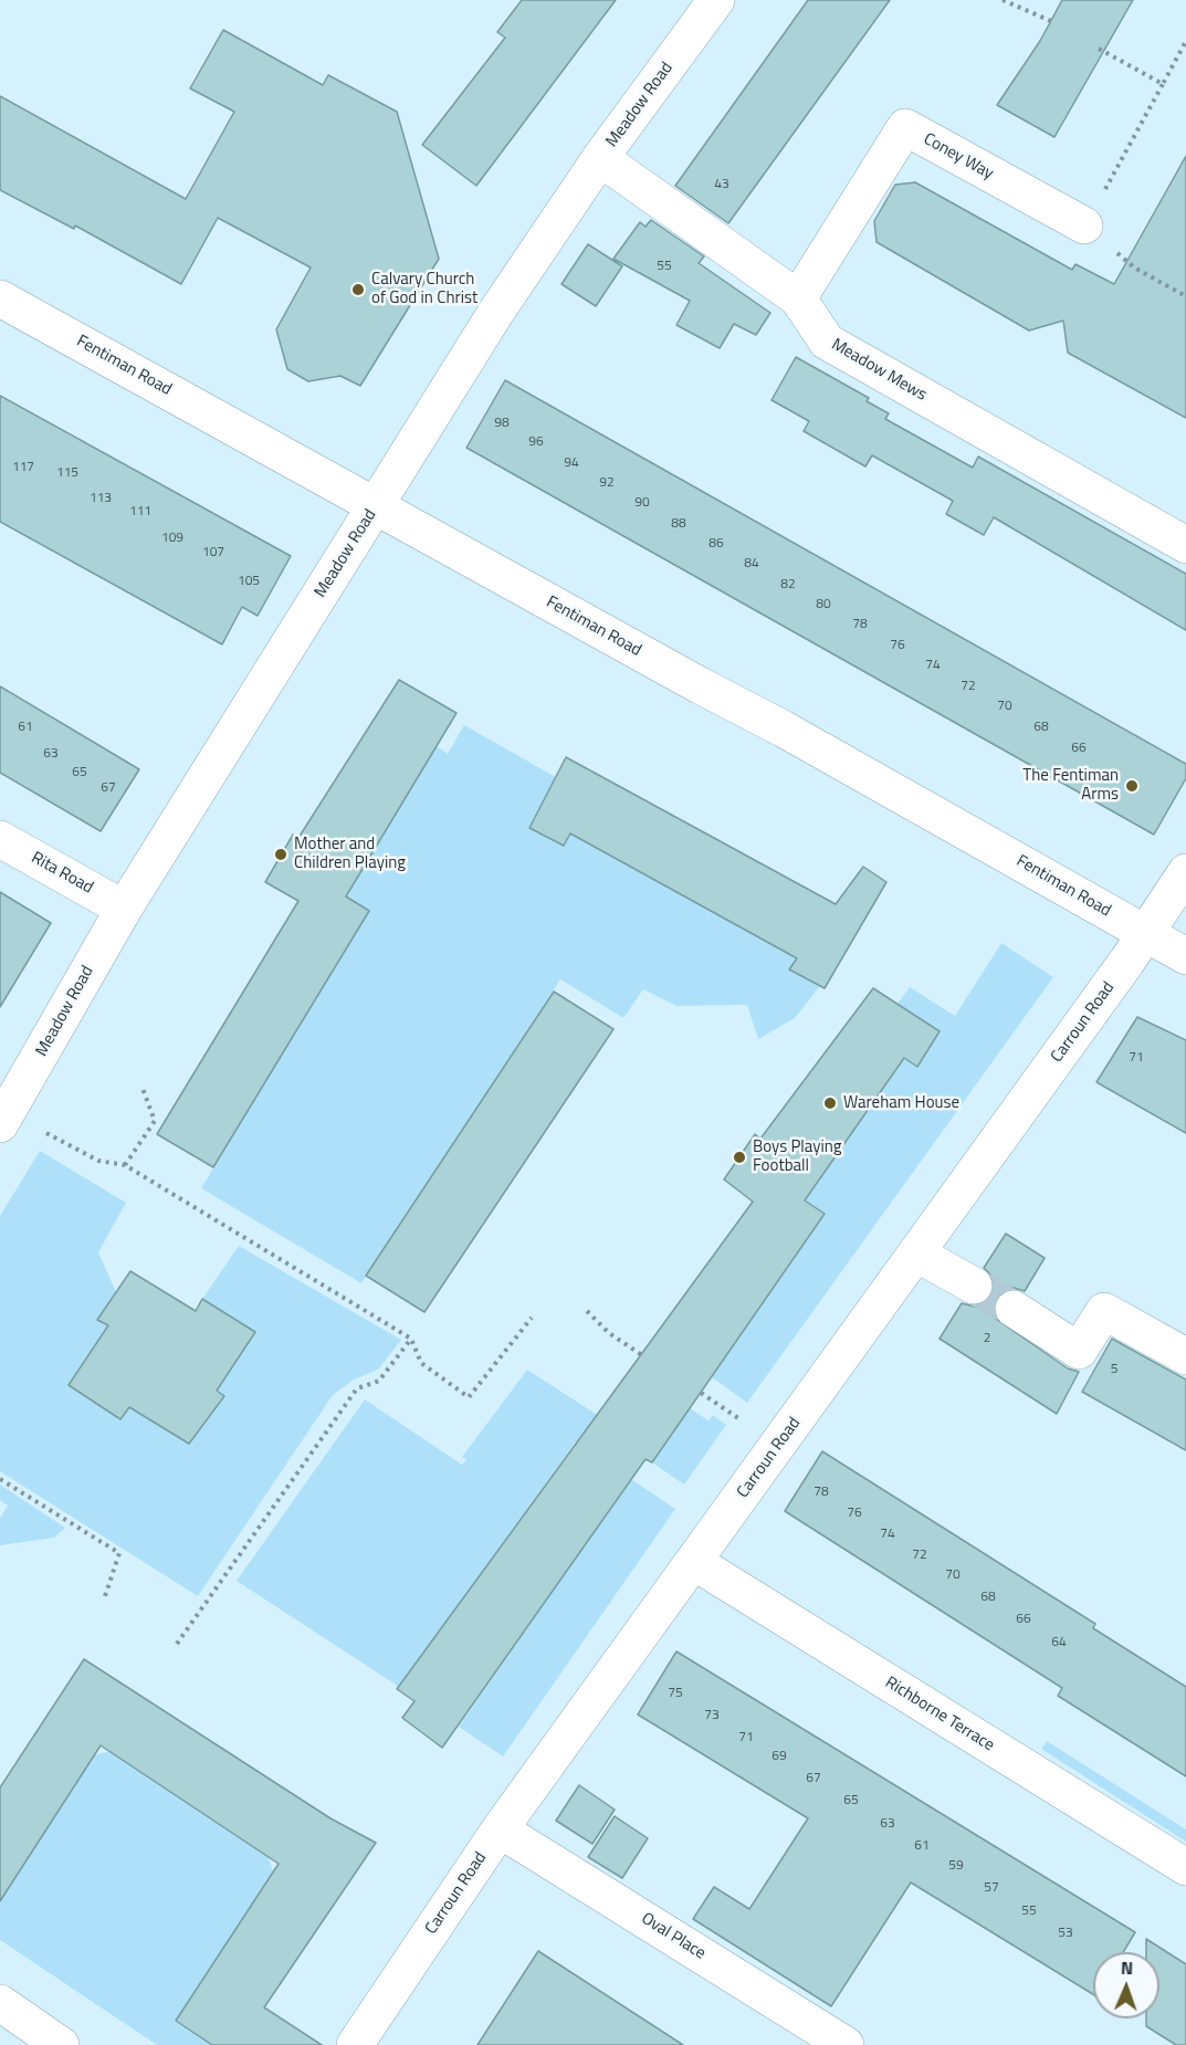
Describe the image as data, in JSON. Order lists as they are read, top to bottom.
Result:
{
  "streets": {
    "street": [
      "Meadow Road",
      "Coney Way",
      "Fentiman Road",
      "Meadow Mews",
      "Rita Road",
      "Carroun Road",
      "Richborne Terrace",
      "Oval Place"
    ]
  },
  "crossings": [
    ["Meadow Road", "Fentiman Road"],
    ["Meadow Road", "Meadow Mews"],
    ["Meadow Road", "Rita Road"],
    ["Coney Way", "Meadow Mews"],
    ["Fentiman Road", "Carroun Road"],
    ["Carroun Road", "Richborne Terrace"],
    ["Carroun Road", "Oval Place"]
  ],
  "places": [
    "Calvary Church of God in Christ",
    "The Fentiman Arms",
    "Mother and Children Playing",
    "Wareham House",
    "Boys Playing Football"
  ],
  "house_numbers": [
    "43",
    "55",
    "98",
    "96",
    "94",
    "117",
    "115",
    "92",
    "113",
    "90",
    "111",
    "88",
    "109",
    "86",
    "107",
    "84",
    "105",
    "82",
    "80",
    "78",
    "76",
    "74",
    "72",
    "70",
    "61",
    "68",
    "66",
    "63",
    "65",
    "67",
    "71",
    "2",
    "5",
    "78",
    "76",
    "74",
    "72",
    "70",
    "68",
    "66",
    "64",
    "75",
    "73",
    "71",
    "69",
    "67",
    "65",
    "63",
    "61",
    "59",
    "57",
    "55",
    "53"
  ],
  "north": "top"
}
